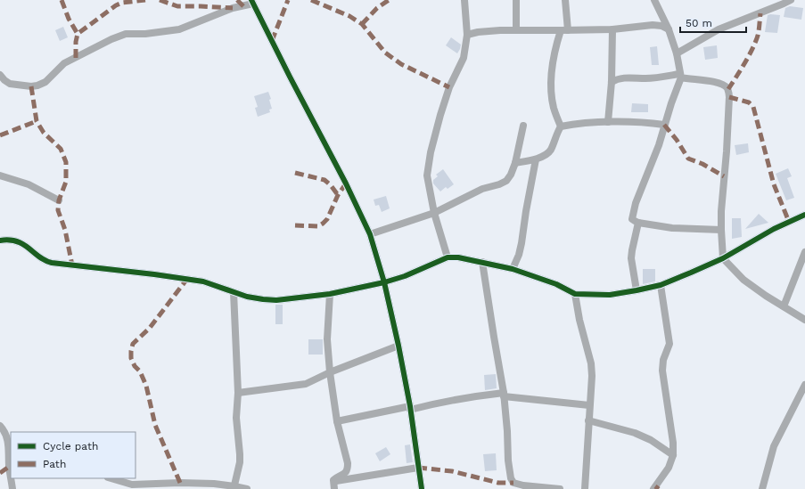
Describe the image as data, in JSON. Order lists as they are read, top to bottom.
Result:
{
  "legend": ["Cycle path", "Path"],
  "scale_bar": "50 m"
}
